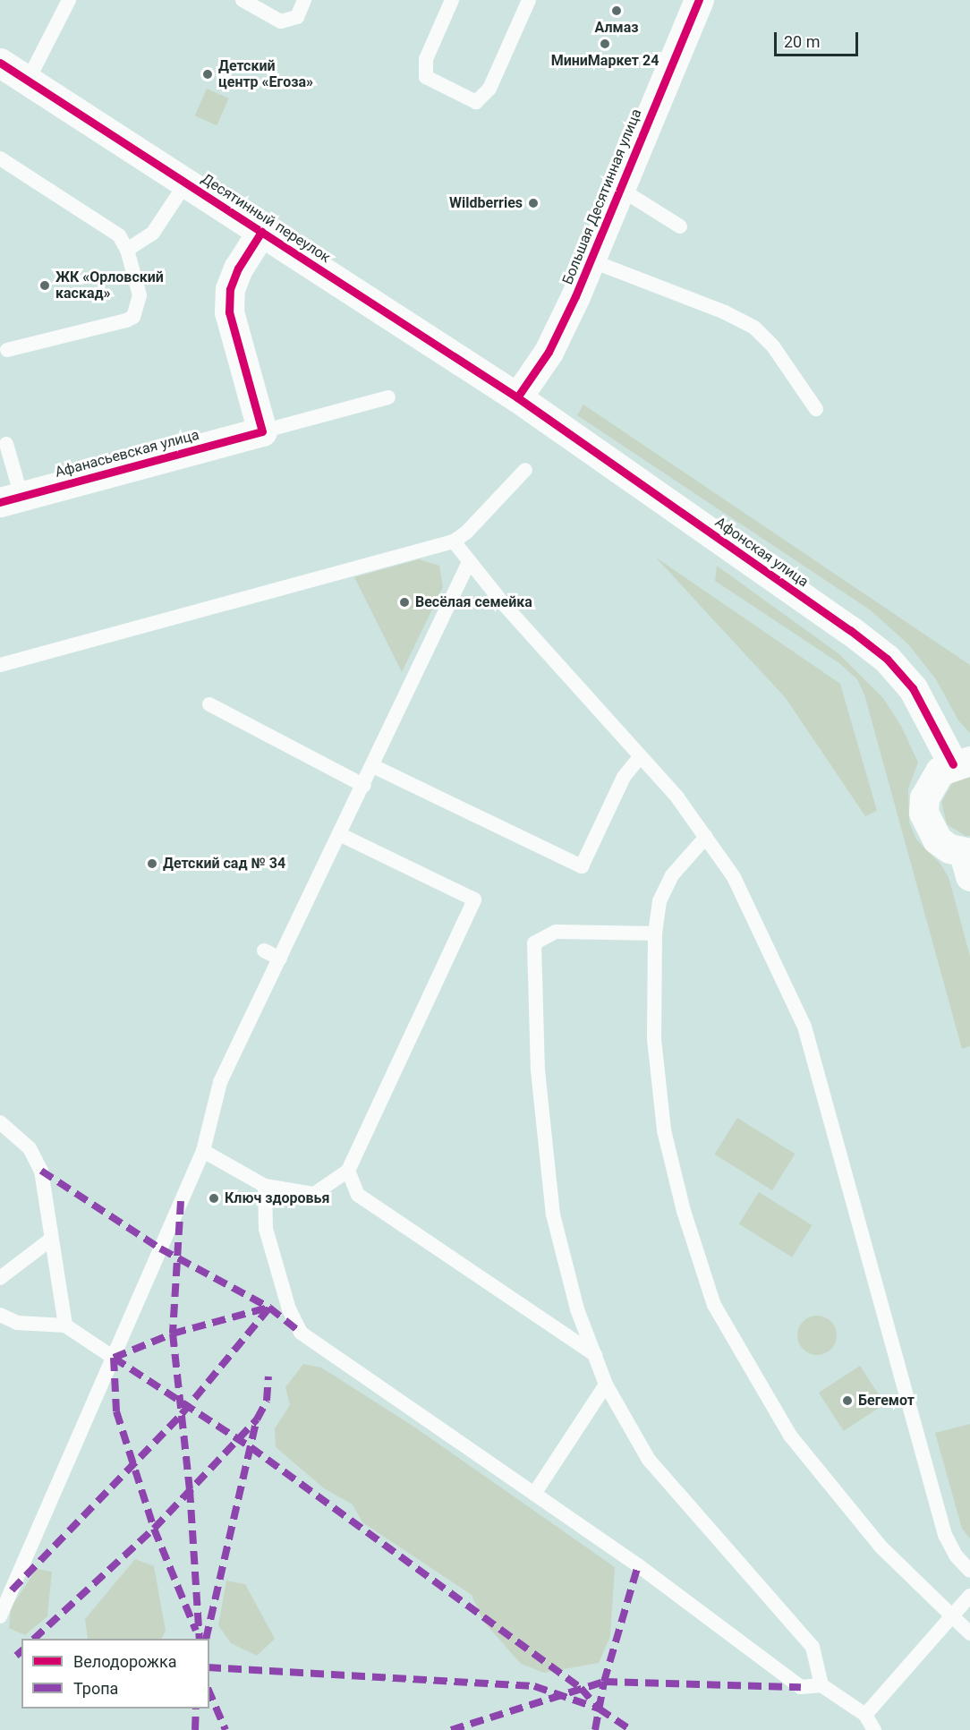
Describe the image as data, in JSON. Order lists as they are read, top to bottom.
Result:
{
  "streets": {
    "street": [
      "Большая Десятинная улица",
      "Десятинный переулок",
      "Афанасьевская улица",
      "Афонская улица"
    ]
  },
  "crossings": [
    ["Большая Десятинная улица", "Десятинный переулок"],
    ["Большая Десятинная улица", "Афонская улица"],
    ["Десятинный переулок", "Афонская улица"]
  ],
  "places": [
    "Алмаз",
    "МиниМаркет 24",
    "Детский центр «Егоза»",
    "Wildberries",
    "ЖК «Орловский каскад»",
    "Весёлая семейка",
    "Детский сад № 34",
    "Ключ здоровья",
    "Бегемот"
  ],
  "legend": ["Велодорожка", "Тропа"],
  "scale_bar": "20 m"
}
